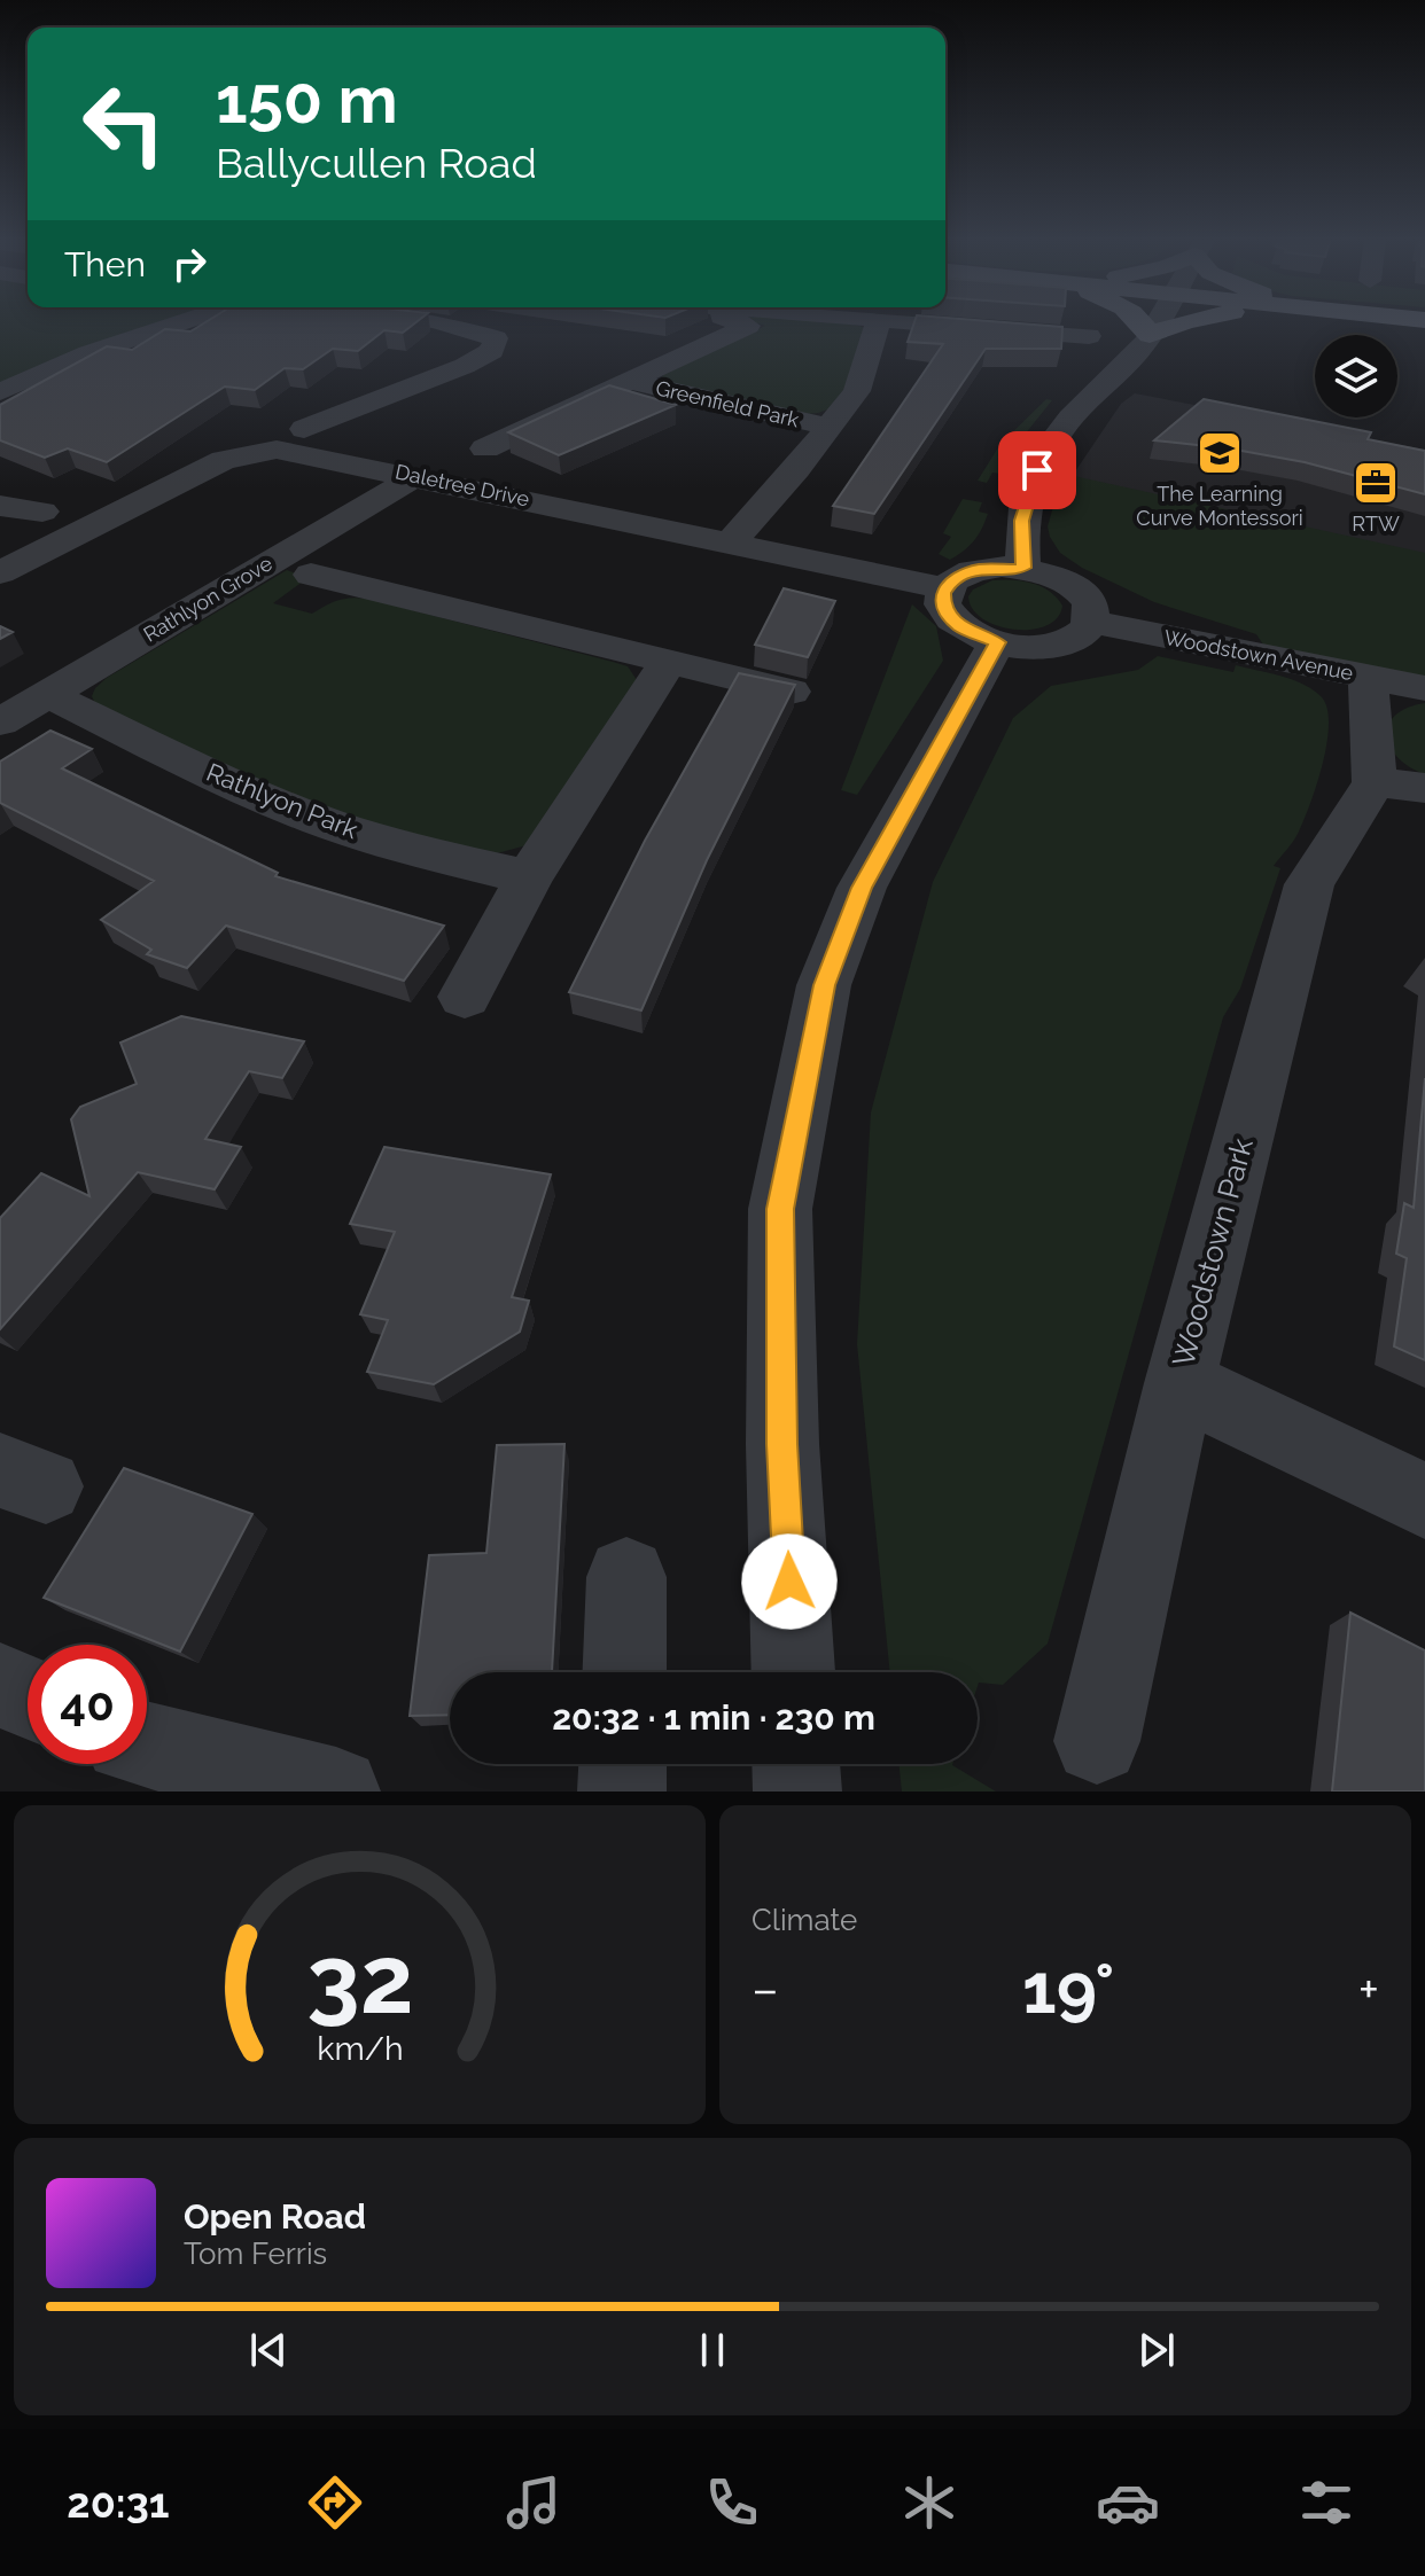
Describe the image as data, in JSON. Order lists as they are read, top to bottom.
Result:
{
  "streets": {
    "street": [
      "Greenfield Park",
      "Daletree Drive",
      "Rathlyon Grove",
      "Woodstown Avenue",
      "Rathlyon Park",
      "Woodstown Park"
    ]
  },
  "crossings": [
    ["Greenfield Park", "Daletree Drive"],
    ["Daletree Drive", "Rathlyon Grove"],
    ["Rathlyon Grove", "Rathlyon Park"],
    ["Woodstown Avenue", "Woodstown Park"]
  ],
  "places": {
    "school or university": ["The Learning Curve Montessori"],
    "office": ["RTW"]
  },
  "page": {
    "turn": ["150 m", "Ballycullen Road"],
    "then": "Then",
    "limit": "40",
    "trip": "20:32 · 1 min · 230 m",
    "tile": "Climate",
    "heat": ["−", "19°", "+"],
    "song": ["Open Road", "Tom Ferris"],
    "tabs": "20:31",
    "gauge": ["32", "km/h"]
  }
}
